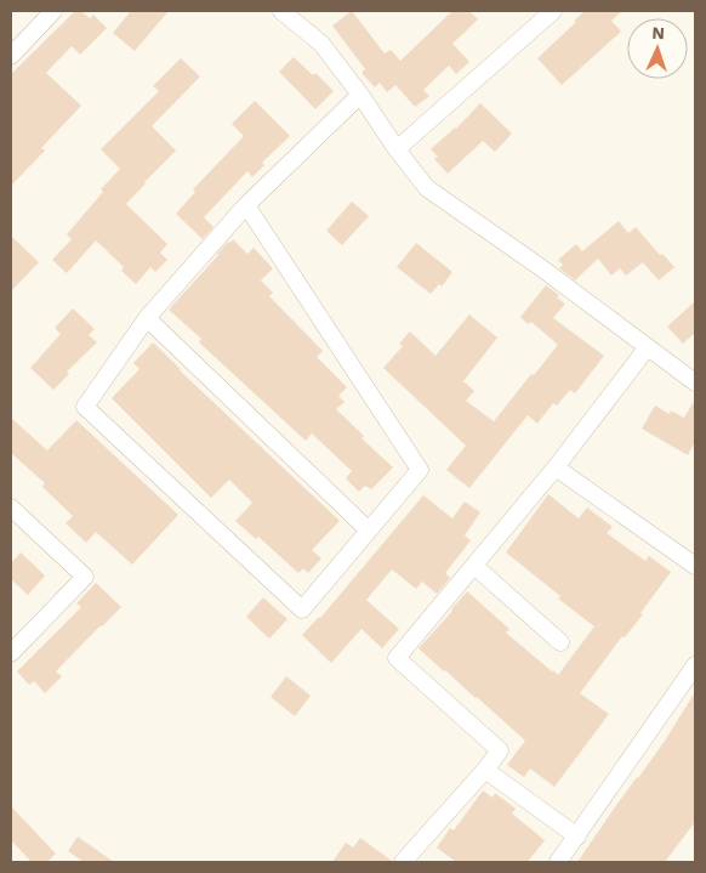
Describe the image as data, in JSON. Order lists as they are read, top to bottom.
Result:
{
  "north": "top"
}
